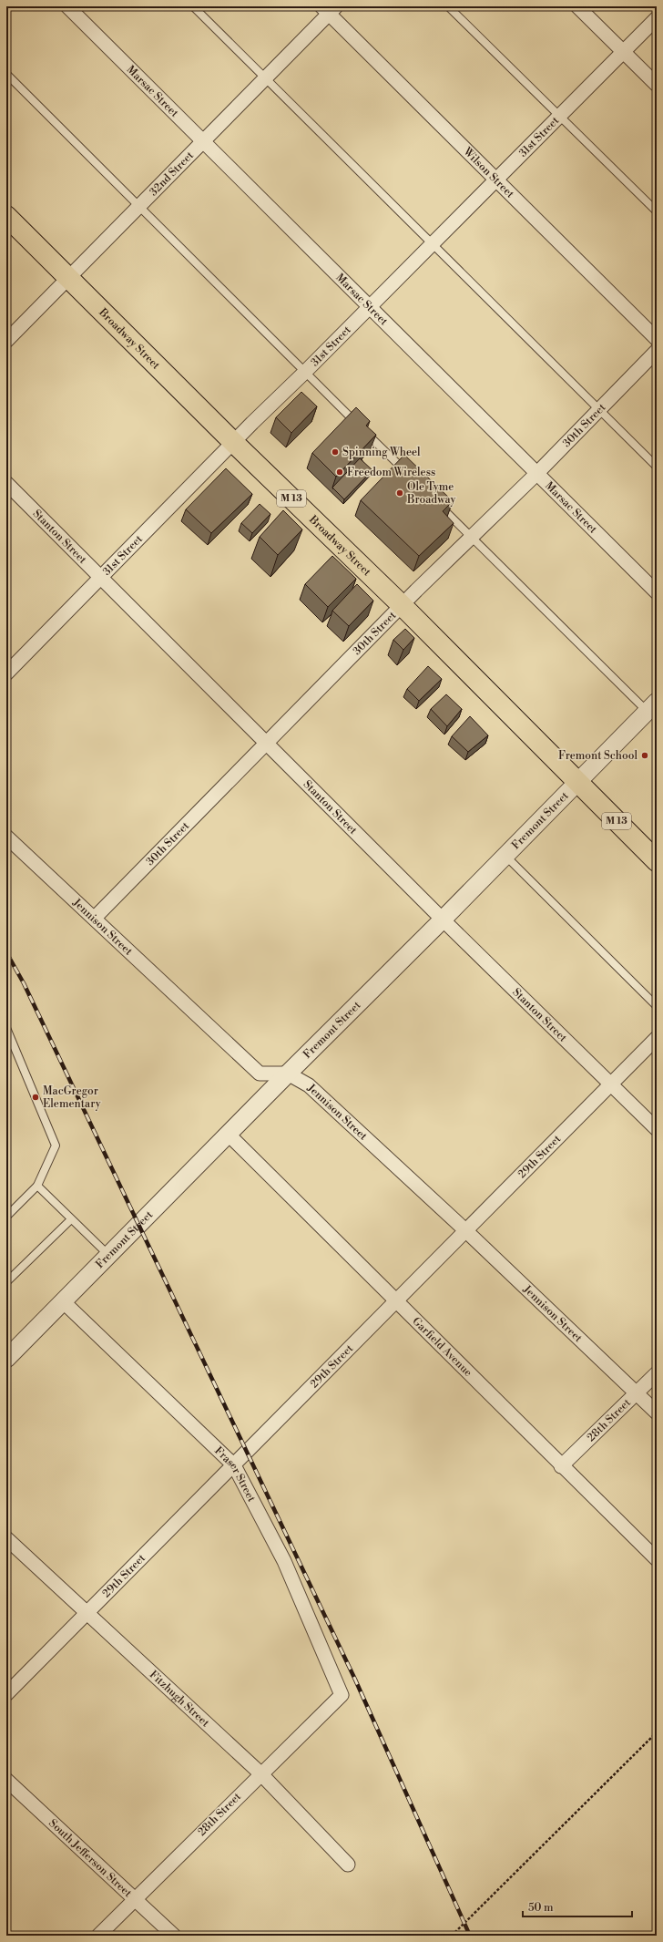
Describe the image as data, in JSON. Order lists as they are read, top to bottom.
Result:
{
  "streets": {
    "main road": ["Broadway Street", "M 13"],
    "street": [
      "Marsac Street",
      "31st Street",
      "Wilson Street",
      "32nd Street",
      "30th Street",
      "Stanton Street",
      "Fremont Street",
      "Jennison Street",
      "29th Street",
      "Garfield Avenue",
      "28th Street",
      "Fraser Street",
      "Fitzhugh Street",
      "South Jefferson Street"
    ]
  },
  "crossings": [
    ["Marsac Street", "31st Street"],
    ["Marsac Street", "32nd Street"],
    ["Marsac Street", "30th Street"],
    ["31st Street", "Wilson Street"],
    ["31st Street", "Broadway Street"],
    ["31st Street", "Stanton Street"],
    ["Wilson Street", "32nd Street"],
    ["32nd Street", "Broadway Street"],
    ["Broadway Street", "30th Street"],
    ["Broadway Street", "Fremont Street"],
    ["30th Street", "Stanton Street"],
    ["30th Street", "Jennison Street"],
    ["Stanton Street", "Fremont Street"],
    ["Stanton Street", "29th Street"],
    ["Fremont Street", "Jennison Street"],
    ["Fremont Street", "Garfield Avenue"],
    ["Fremont Street", "Fraser Street"],
    ["Jennison Street", "29th Street"],
    ["Jennison Street", "28th Street"],
    ["29th Street", "Garfield Avenue"],
    ["29th Street", "Fraser Street"],
    ["29th Street", "Fitzhugh Street"],
    ["Garfield Avenue", "28th Street"],
    ["28th Street", "Fraser Street"],
    ["28th Street", "Fitzhugh Street"],
    ["28th Street", "South Jefferson Street"]
  ],
  "places": [
    "Spinning Wheel",
    "Freedom Wireless",
    "Ole Tyme Broadway",
    "Fremont School",
    "MacGregor Elementary"
  ],
  "scale_bar": "50 m"
}
